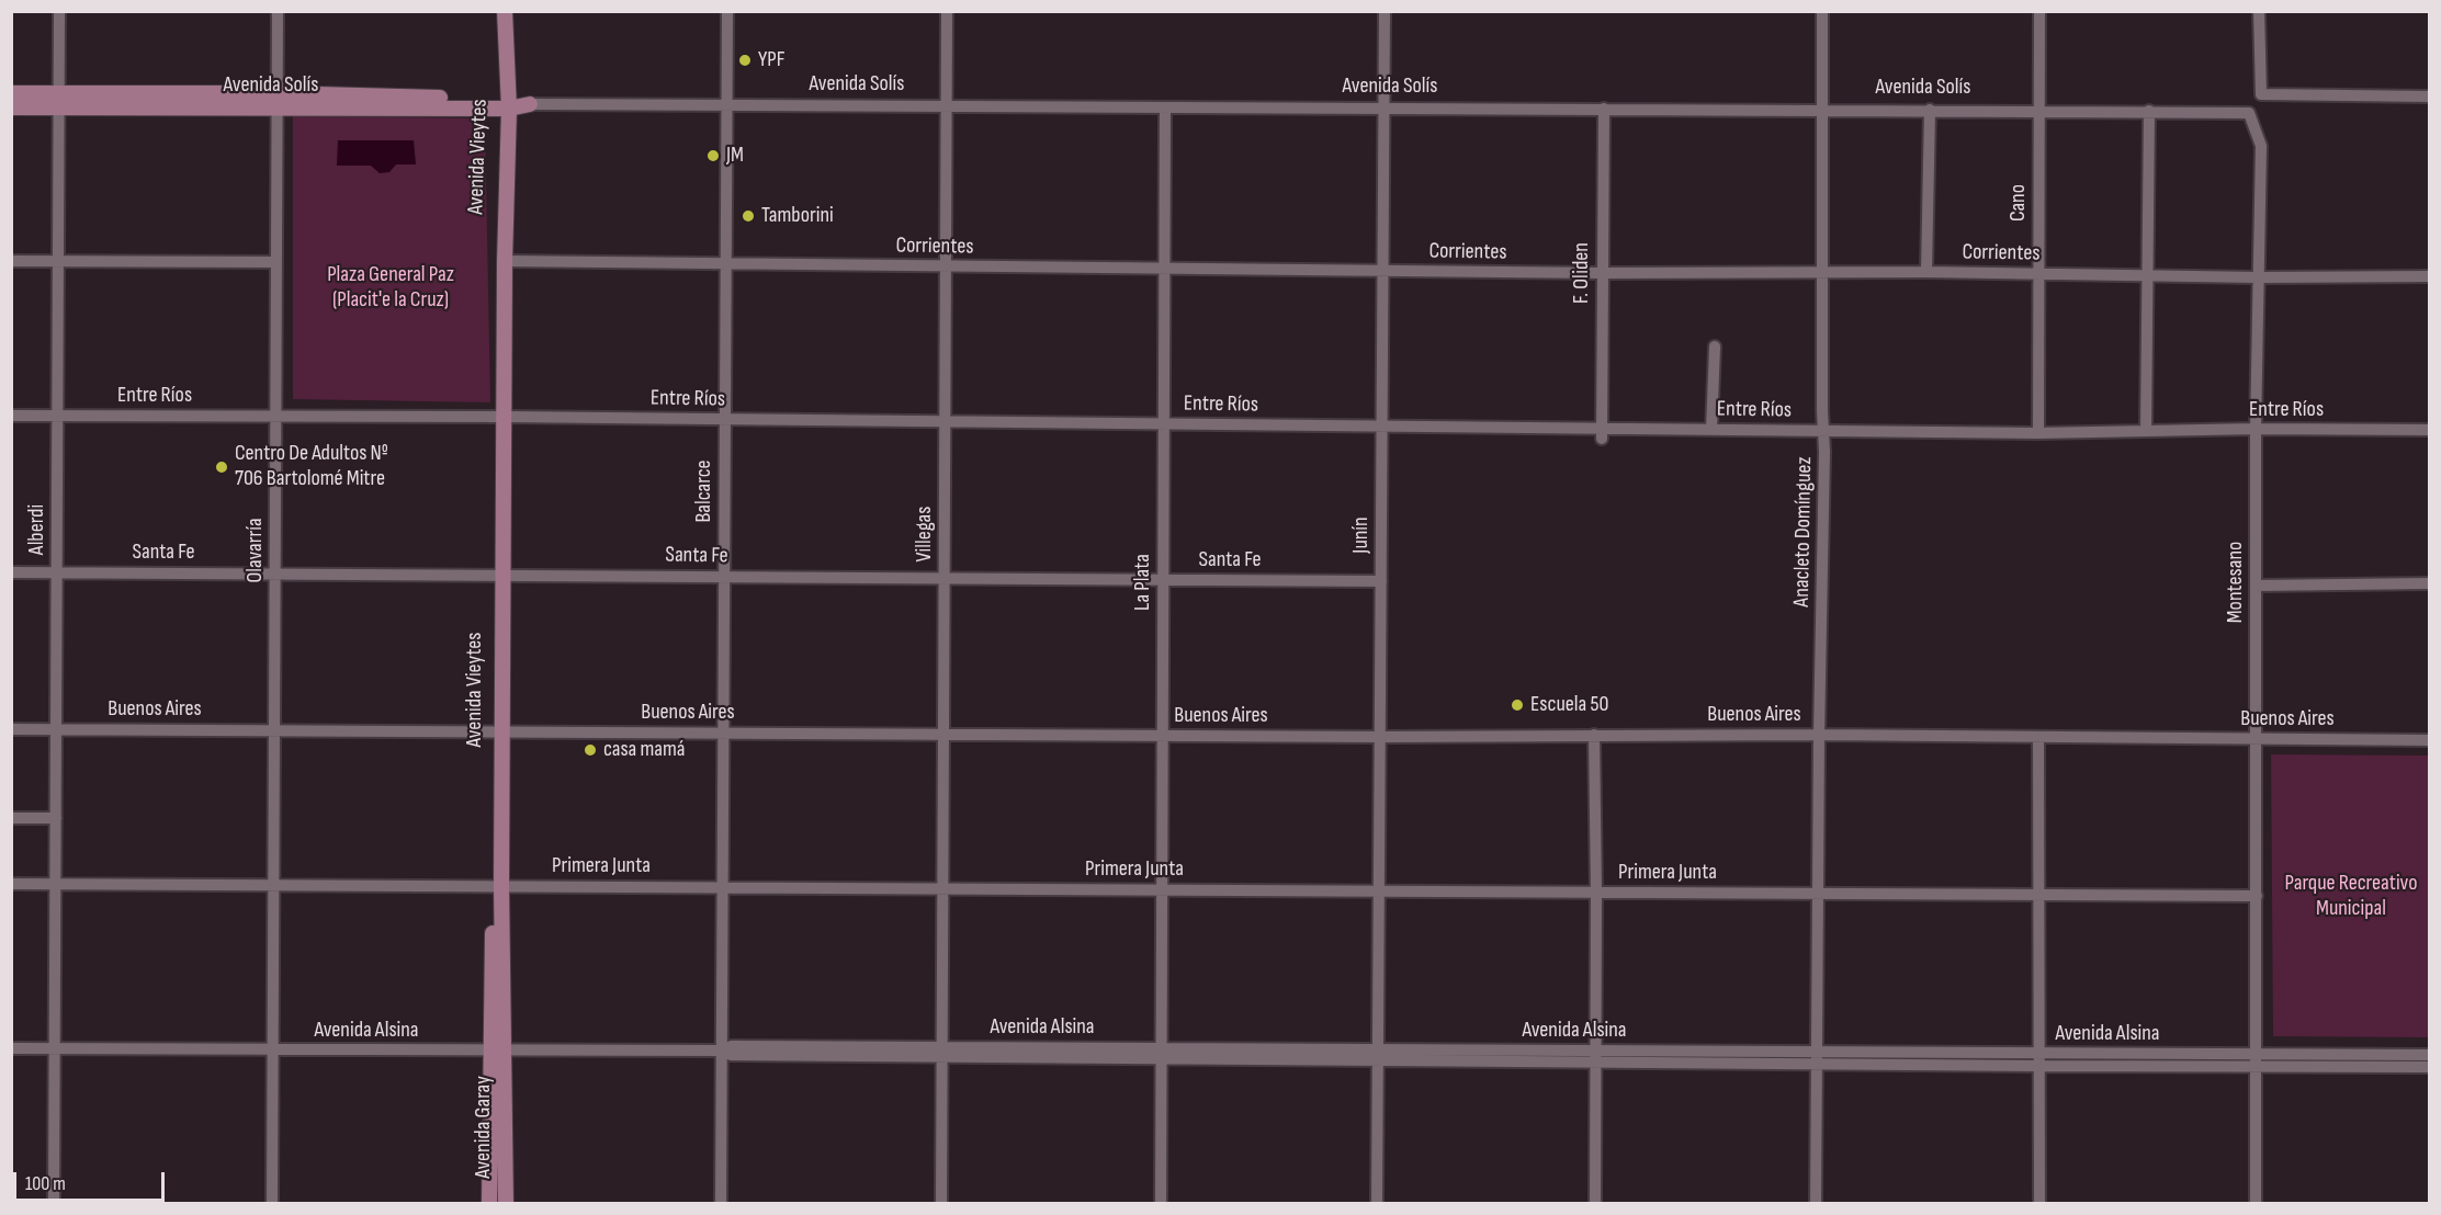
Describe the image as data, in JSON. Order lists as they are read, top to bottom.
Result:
{
  "streets": {
    "main road": ["Avenida Solís", "Avenida Vieytes", "Avenida Garay"],
    "street": [
      "Cano",
      "Corrientes",
      "F. Oliden",
      "Entre Ríos",
      "Balcarce",
      "Alberdi",
      "Anacleto Domínguez",
      "Villegas",
      "Junín",
      "Olavarría",
      "Santa Fe",
      "La Plata",
      "Montesano",
      "Buenos Aires",
      "Primera Junta",
      "Avenida Alsina"
    ]
  },
  "crossings": [
    ["Avenida Solís", "Avenida Vieytes"],
    ["Avenida Solís", "Cano"],
    ["Avenida Solís", "F. Oliden"],
    ["Avenida Solís", "Balcarce"],
    ["Avenida Solís", "Alberdi"],
    ["Avenida Solís", "Anacleto Domínguez"],
    ["Avenida Solís", "Villegas"],
    ["Avenida Solís", "Junín"],
    ["Avenida Solís", "Olavarría"],
    ["Avenida Solís", "La Plata"],
    ["Avenida Solís", "Montesano"],
    ["Avenida Vieytes", "Corrientes"],
    ["Avenida Vieytes", "Entre Ríos"],
    ["Avenida Vieytes", "Santa Fe"],
    ["Avenida Vieytes", "Buenos Aires"],
    ["Avenida Vieytes", "Primera Junta"],
    ["Avenida Vieytes", "Avenida Alsina"],
    ["Avenida Vieytes", "Avenida Garay"],
    ["Cano", "Corrientes"],
    ["Cano", "Entre Ríos"],
    ["Corrientes", "F. Oliden"],
    ["Corrientes", "Balcarce"],
    ["Corrientes", "Anacleto Domínguez"],
    ["Corrientes", "Villegas"],
    ["Corrientes", "Junín"],
    ["Corrientes", "La Plata"],
    ["Corrientes", "Montesano"],
    ["F. Oliden", "Entre Ríos"],
    ["Entre Ríos", "Balcarce"],
    ["Entre Ríos", "Alberdi"],
    ["Entre Ríos", "Anacleto Domínguez"],
    ["Entre Ríos", "Villegas"],
    ["Entre Ríos", "Junín"],
    ["Entre Ríos", "Olavarría"],
    ["Entre Ríos", "La Plata"],
    ["Entre Ríos", "Montesano"],
    ["Balcarce", "Santa Fe"],
    ["Balcarce", "Buenos Aires"],
    ["Balcarce", "Primera Junta"],
    ["Balcarce", "Avenida Alsina"],
    ["Alberdi", "Santa Fe"],
    ["Alberdi", "Buenos Aires"],
    ["Alberdi", "Primera Junta"],
    ["Alberdi", "Avenida Alsina"],
    ["Anacleto Domínguez", "Buenos Aires"],
    ["Anacleto Domínguez", "Primera Junta"],
    ["Anacleto Domínguez", "Avenida Alsina"],
    ["Villegas", "Santa Fe"],
    ["Villegas", "Buenos Aires"],
    ["Villegas", "Primera Junta"],
    ["Villegas", "Avenida Alsina"],
    ["Junín", "Santa Fe"],
    ["Junín", "Buenos Aires"],
    ["Junín", "Primera Junta"],
    ["Junín", "Avenida Alsina"],
    ["Olavarría", "Santa Fe"],
    ["Olavarría", "Buenos Aires"],
    ["Olavarría", "Primera Junta"],
    ["Olavarría", "Avenida Alsina"],
    ["Santa Fe", "La Plata"],
    ["La Plata", "Buenos Aires"],
    ["La Plata", "Primera Junta"],
    ["La Plata", "Avenida Alsina"],
    ["Montesano", "Buenos Aires"],
    ["Montesano", "Primera Junta"],
    ["Montesano", "Avenida Alsina"],
    ["Avenida Alsina", "Avenida Garay"]
  ],
  "parks": ["Plaza General Paz (Placit'e la Cruz)", "Parque Recreativo Municipal"],
  "places": [
    "YPF",
    "JM",
    "Tamborini",
    "Centro De Adultos Nº 706 Bartolomé Mitre",
    "Escuela 50",
    "casa mamá"
  ],
  "scale_bar": "100 m"
}
